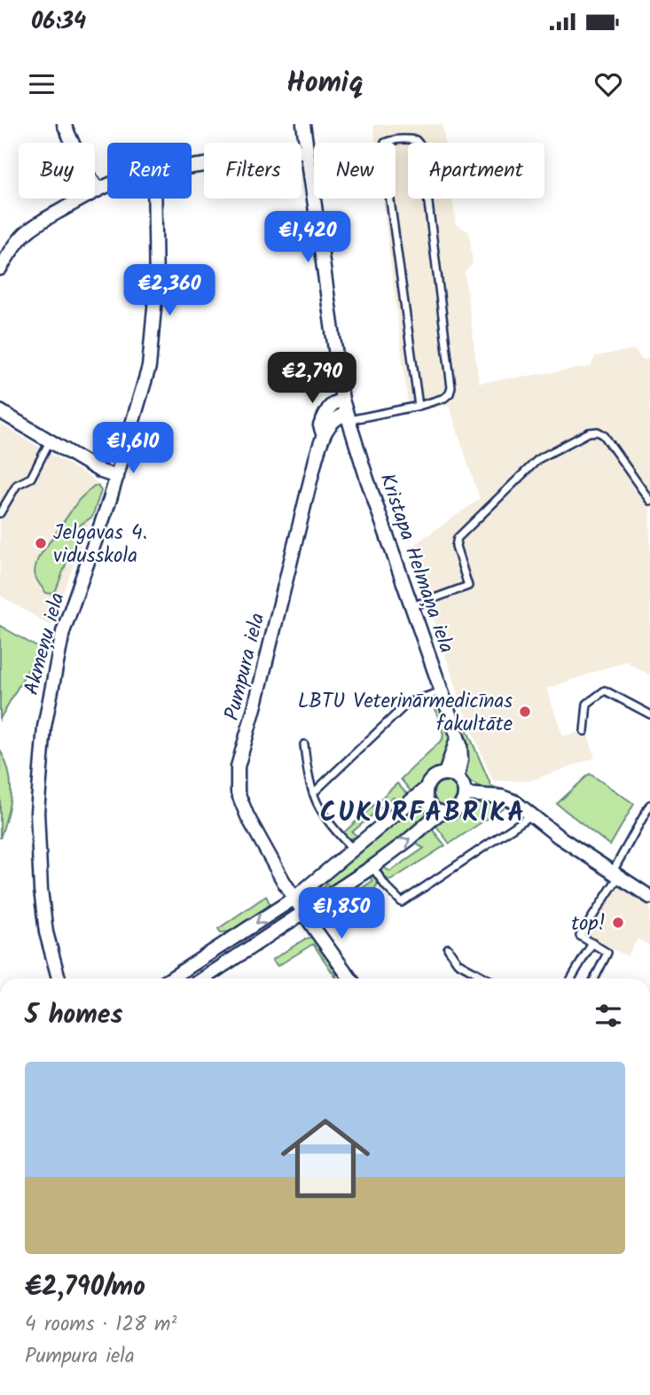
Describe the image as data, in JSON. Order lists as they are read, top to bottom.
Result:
{
  "streets": {
    "street": ["Kristapa Helmaņa iela", "Akmeņu iela", "Pumpura iela"]
  },
  "crossings": [
    ["Kristapa Helmaņa iela", "Pumpura iela"]
  ],
  "districts": ["CUKURFABRIKA"],
  "places": ["Jelgavas 4. vidusskola", "LBTU Veterinārmedicīnas fakultāte", "top!"],
  "page": {
    "status": "06:34",
    "header": "Homiq",
    "chip": [
      "Buy",
      "Rent",
      "Filters",
      "New",
      "Apartment"
    ],
    "price": [
      "€1,420",
      "€2,360",
      "€2,790",
      "€1,610",
      "€1,850"
    ],
    "heading": "5 homes",
    "list": [
      {
        "name": "€2,790/mo",
        "note": "4 rooms · 128 m² · Pumpura iela"
      }
    ]
  }
}
